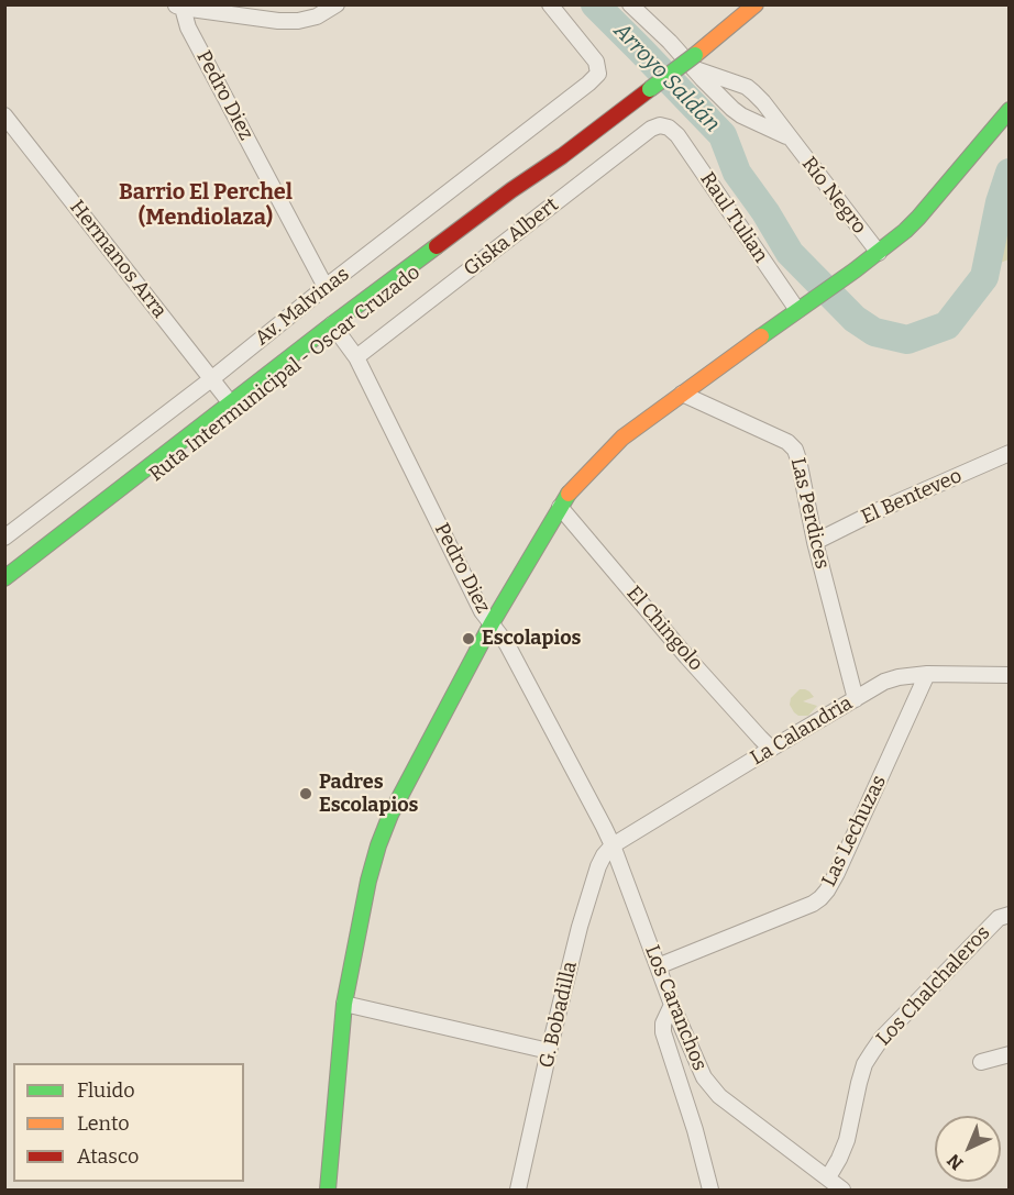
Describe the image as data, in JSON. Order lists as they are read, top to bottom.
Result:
{
  "streets": {
    "main road": ["Ruta Intermunicipal - Oscar Cruzado"],
    "street": [
      "Pedro Diez",
      "Río Negro",
      "Raul Tulian",
      "Giska Albert",
      "Hermanos Arra",
      "Av. Malvinas",
      "El Benteveo",
      "Las Perdices",
      "El Chingolo",
      "La Calandria",
      "Las Lechuzas",
      "Los Chalchaleros",
      "Los Caranchos",
      "G. Bobadilla"
    ]
  },
  "crossings": [
    ["Pedro Diez", "Giska Albert"],
    ["Pedro Diez", "Av. Malvinas"],
    ["Pedro Diez", "Ruta Intermunicipal - Oscar Cruzado"],
    ["Pedro Diez", "La Calandria"],
    ["Pedro Diez", "Los Caranchos"],
    ["Pedro Diez", "G. Bobadilla"],
    ["Río Negro", "Ruta Intermunicipal - Oscar Cruzado"],
    ["Raul Tulian", "Giska Albert"],
    ["Hermanos Arra", "Av. Malvinas"],
    ["Hermanos Arra", "Ruta Intermunicipal - Oscar Cruzado"],
    ["El Benteveo", "Las Perdices"],
    ["Las Perdices", "La Calandria"],
    ["El Chingolo", "La Calandria"],
    ["La Calandria", "Las Lechuzas"],
    ["La Calandria", "Los Caranchos"],
    ["La Calandria", "G. Bobadilla"],
    ["Las Lechuzas", "Los Caranchos"],
    ["Los Chalchaleros", "Los Caranchos"],
    ["Los Caranchos", "G. Bobadilla"]
  ],
  "districts": ["Barrio El Perchel (Mendiolaza)"],
  "water": ["Arroyo Saldán"],
  "places": ["Escolapios", "Padres Escolapios"],
  "legend": ["Fluido", "Lento", "Atasco"],
  "north": "bottom left"
}
